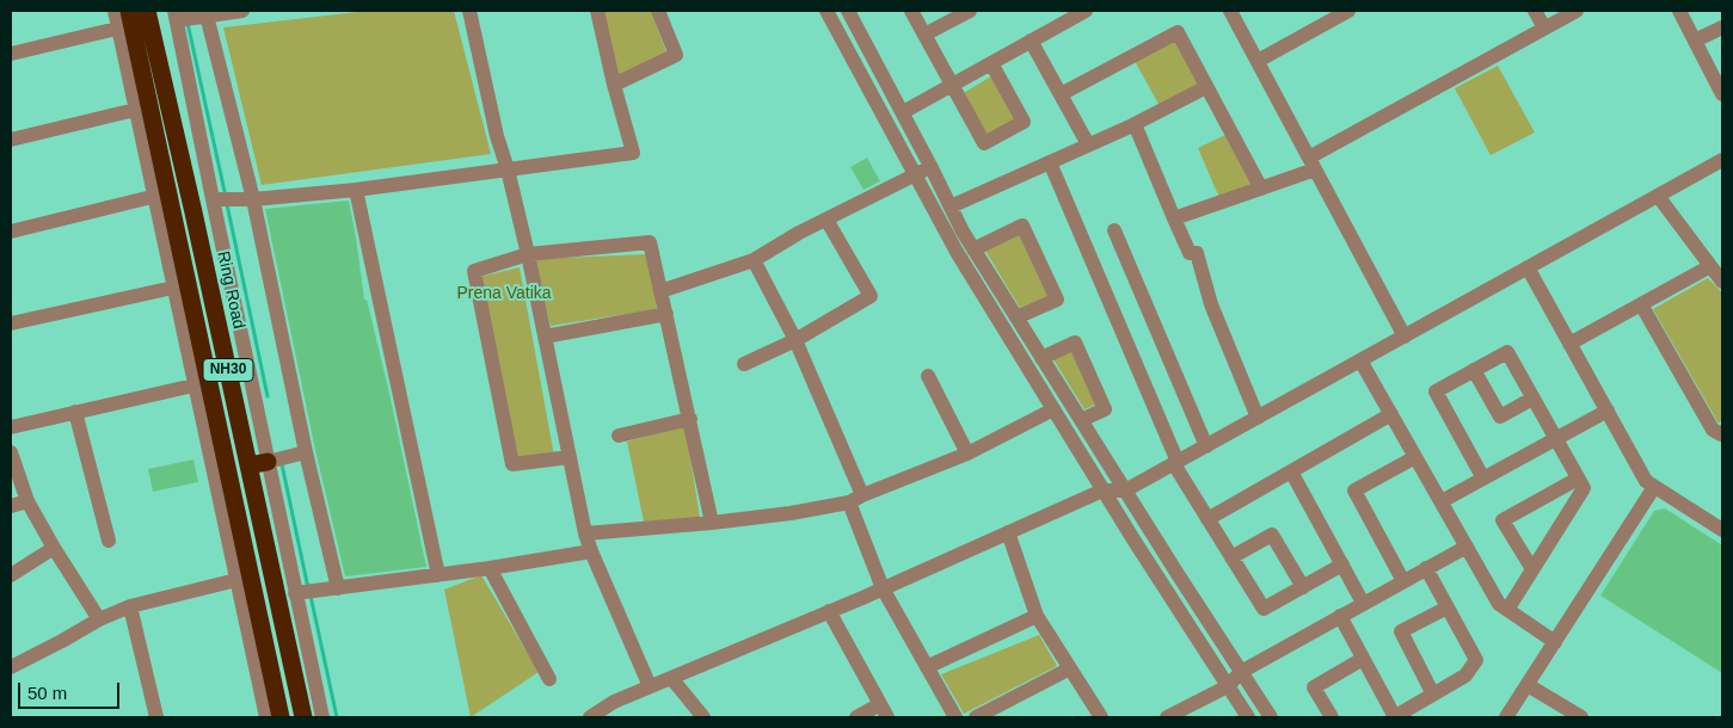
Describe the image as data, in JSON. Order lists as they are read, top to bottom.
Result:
{
  "streets": {
    "highway": ["Ring Road", "NH30"]
  },
  "parks": ["Prena Vatika"],
  "scale_bar": "50 m"
}
